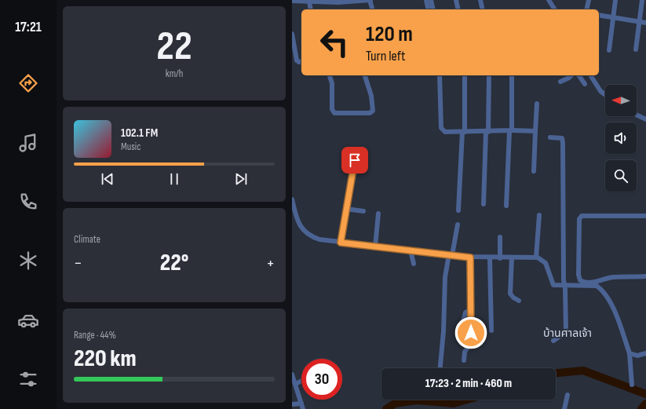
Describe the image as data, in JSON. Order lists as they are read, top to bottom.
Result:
{
  "districts": ["บ้านศาลเจ้า"],
  "north": "left",
  "page": {
    "tabs": "17:21",
    "tile": [
      ["22", "km/h"],
      "Climate",
      ["Range · 44%", "220 km"]
    ],
    "turn": ["120 m", "Turn left"],
    "song": ["102.1 FM", "Music"],
    "heat": ["−", "22°", "+"],
    "limit": "30",
    "trip": "17:23 · 2 min · 460 m"
  }
}
